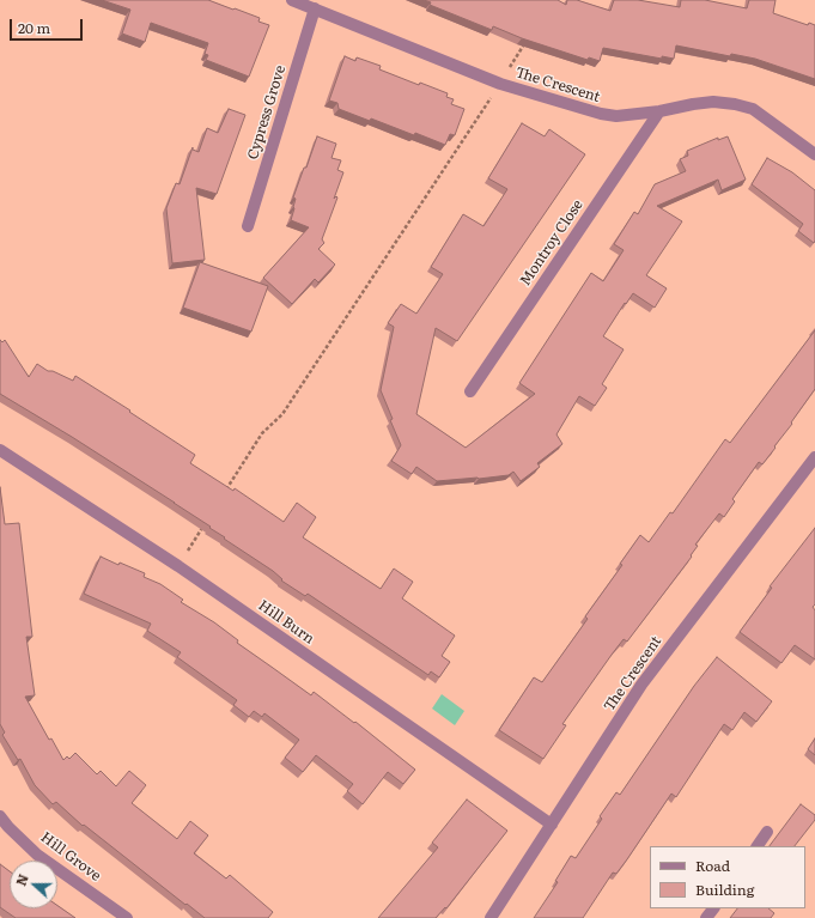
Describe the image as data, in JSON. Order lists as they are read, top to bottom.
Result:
{
  "streets": {
    "street": [
      "The Crescent",
      "Cypress Grove",
      "Montroy Close",
      "Hill Burn",
      "Hill Grove"
    ]
  },
  "crossings": [
    ["The Crescent", "Cypress Grove"],
    ["The Crescent", "Montroy Close"],
    ["The Crescent", "Hill Burn"]
  ],
  "legend": ["Road", "Building"],
  "scale_bar": "20 m",
  "north": "left"
}
